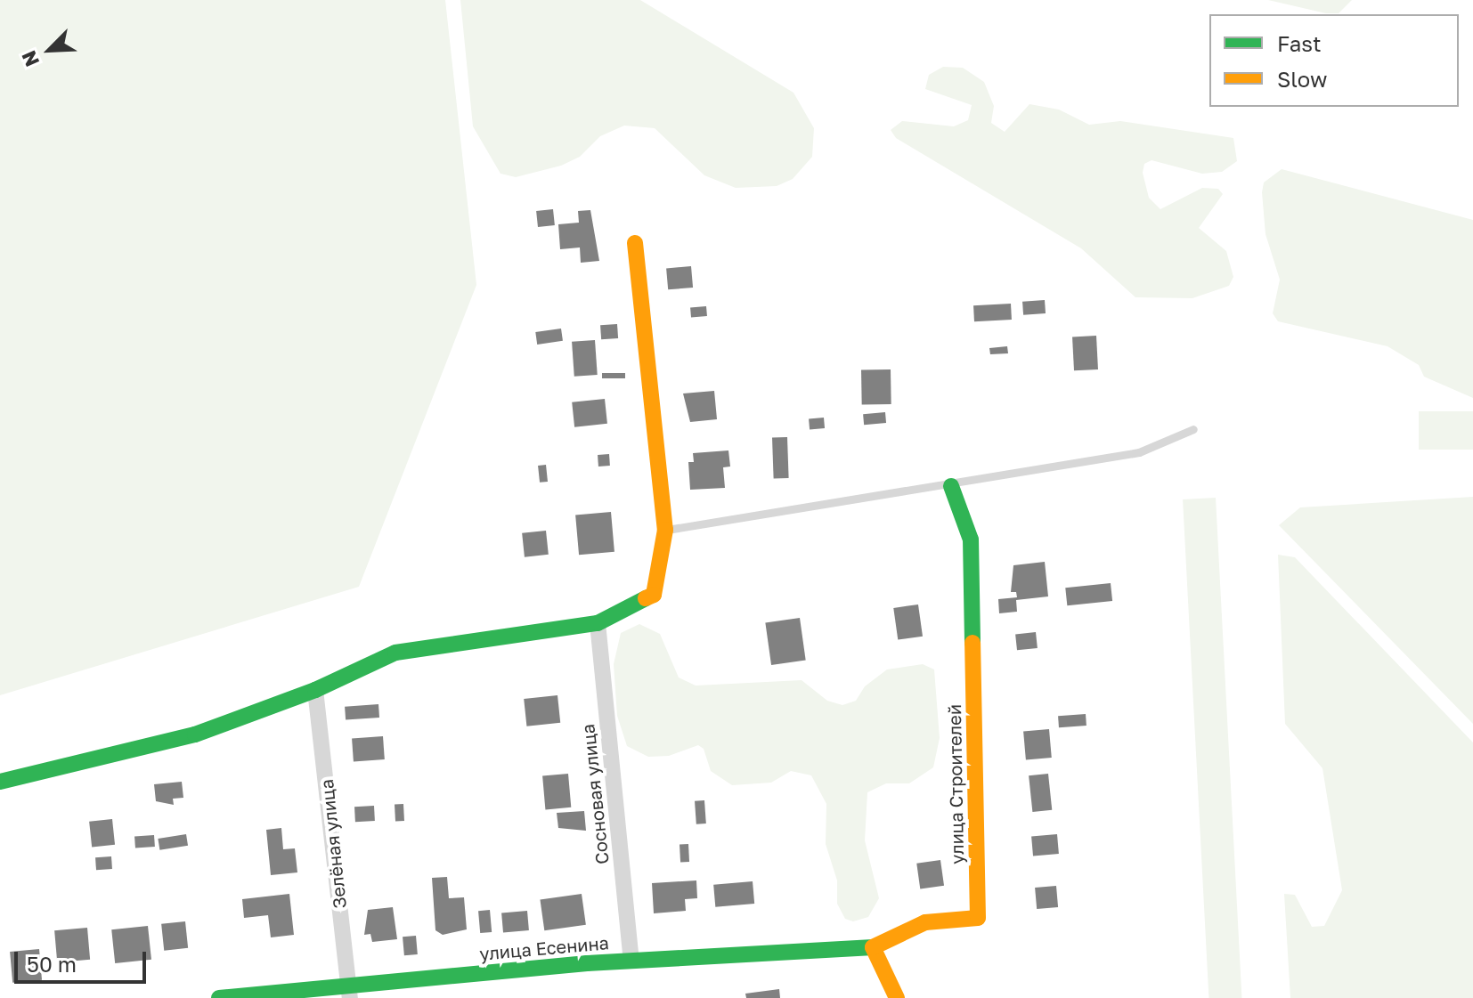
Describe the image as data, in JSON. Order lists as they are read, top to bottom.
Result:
{
  "streets": {
    "street": [
      "улица Строителей",
      "Сосновая улица",
      "Зелёная улица",
      "улица Есенина"
    ]
  },
  "crossings": [
    ["улица Строителей", "улица Есенина"],
    ["Сосновая улица", "улица Есенина"],
    ["Зелёная улица", "улица Есенина"]
  ],
  "legend": ["Fast", "Slow"],
  "scale_bar": "50 m",
  "north": "bottom left"
}
